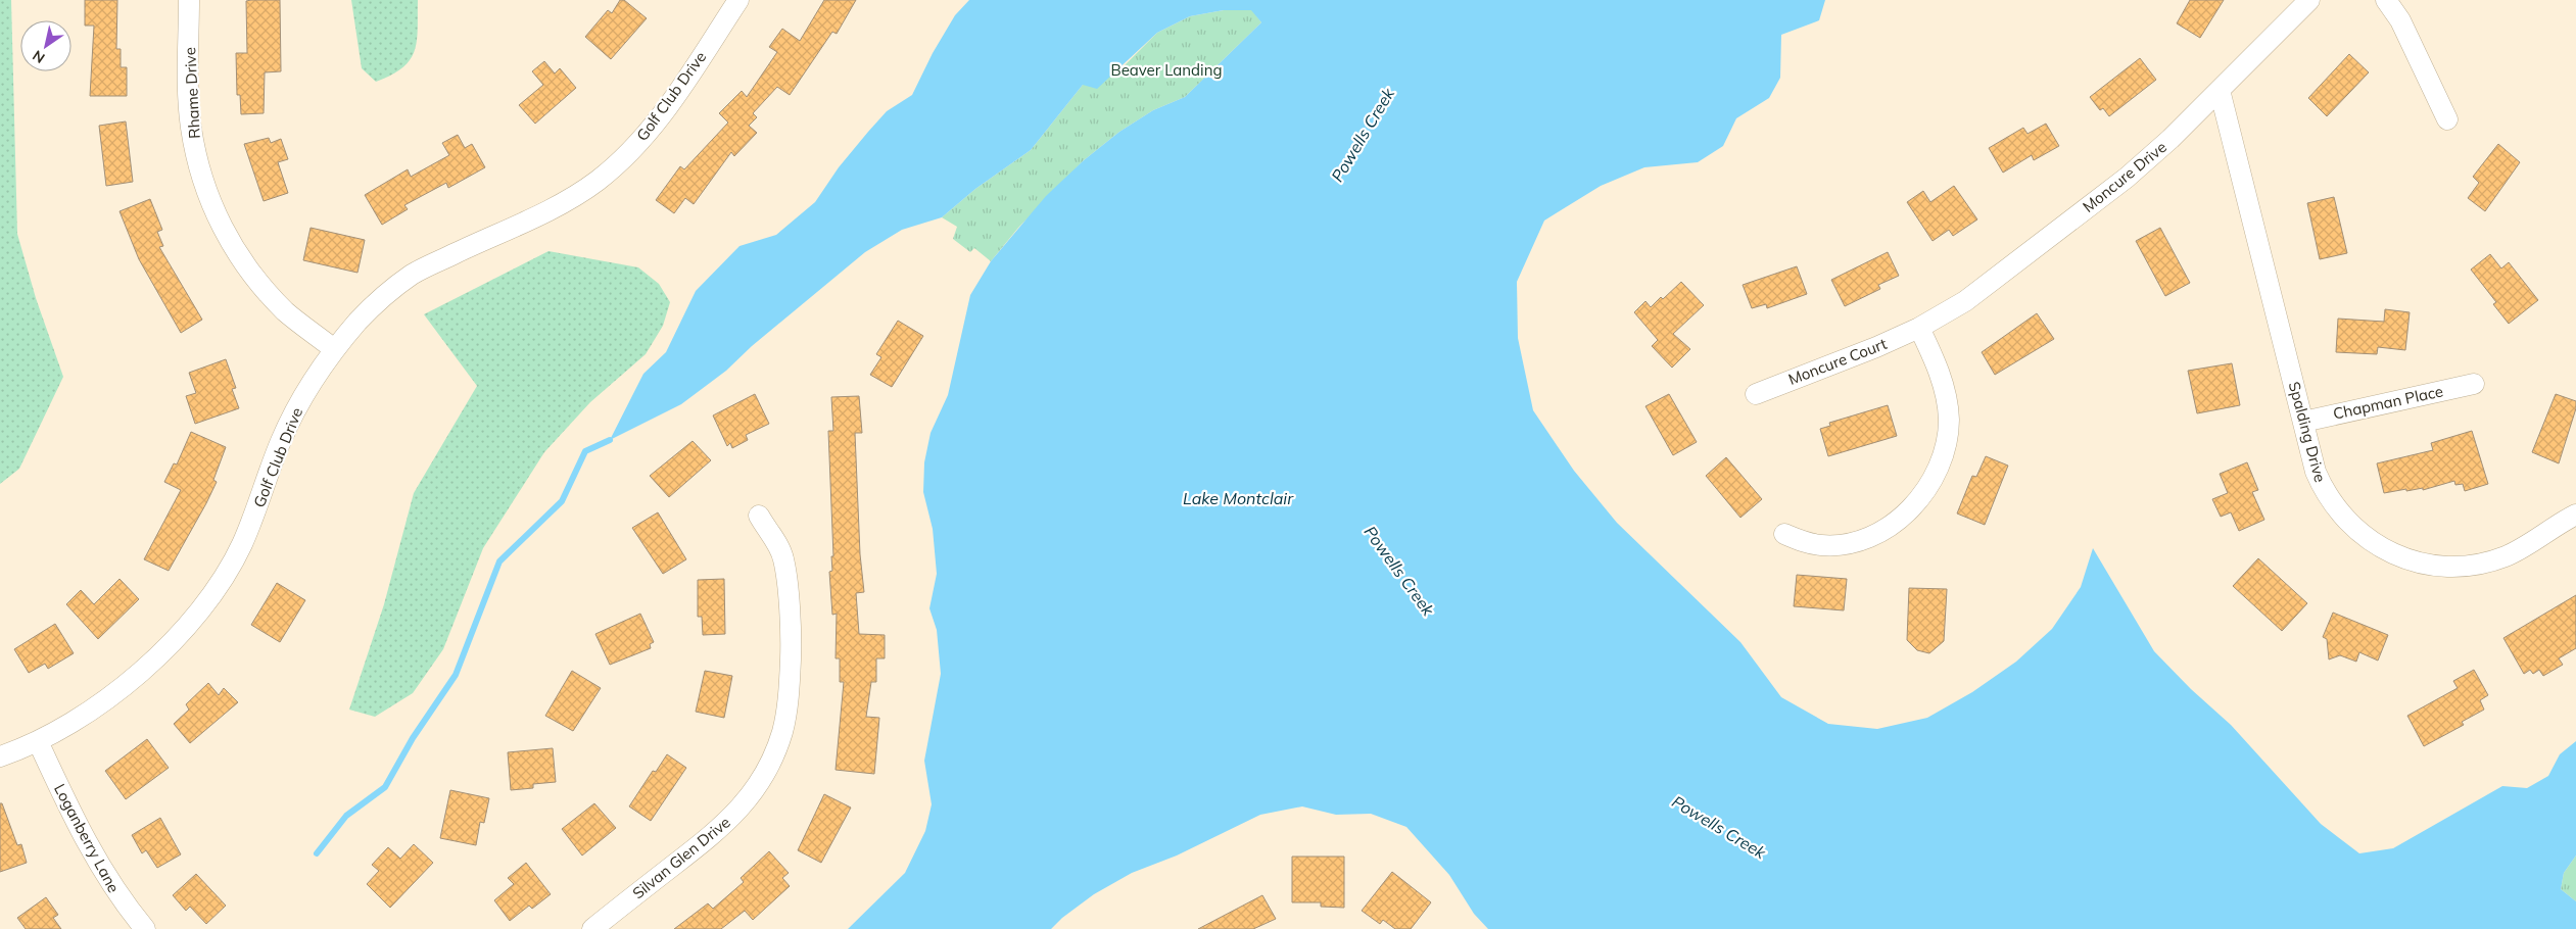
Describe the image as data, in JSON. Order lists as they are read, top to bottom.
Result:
{
  "streets": {
    "street": [
      "Rhame Drive",
      "Golf Club Drive",
      "Moncure Drive",
      "Moncure Court",
      "Chapman Place",
      "Spalding Drive",
      "Loganberry Lane",
      "Silvan Glen Drive"
    ]
  },
  "crossings": [
    ["Rhame Drive", "Golf Club Drive"],
    ["Golf Club Drive", "Loganberry Lane"],
    ["Moncure Drive", "Moncure Court"],
    ["Moncure Drive", "Spalding Drive"],
    ["Chapman Place", "Spalding Drive"]
  ],
  "water": ["Powells Creek", "Lake Montclair"],
  "parks": ["Beaver Landing"],
  "north": "bottom left"
}
